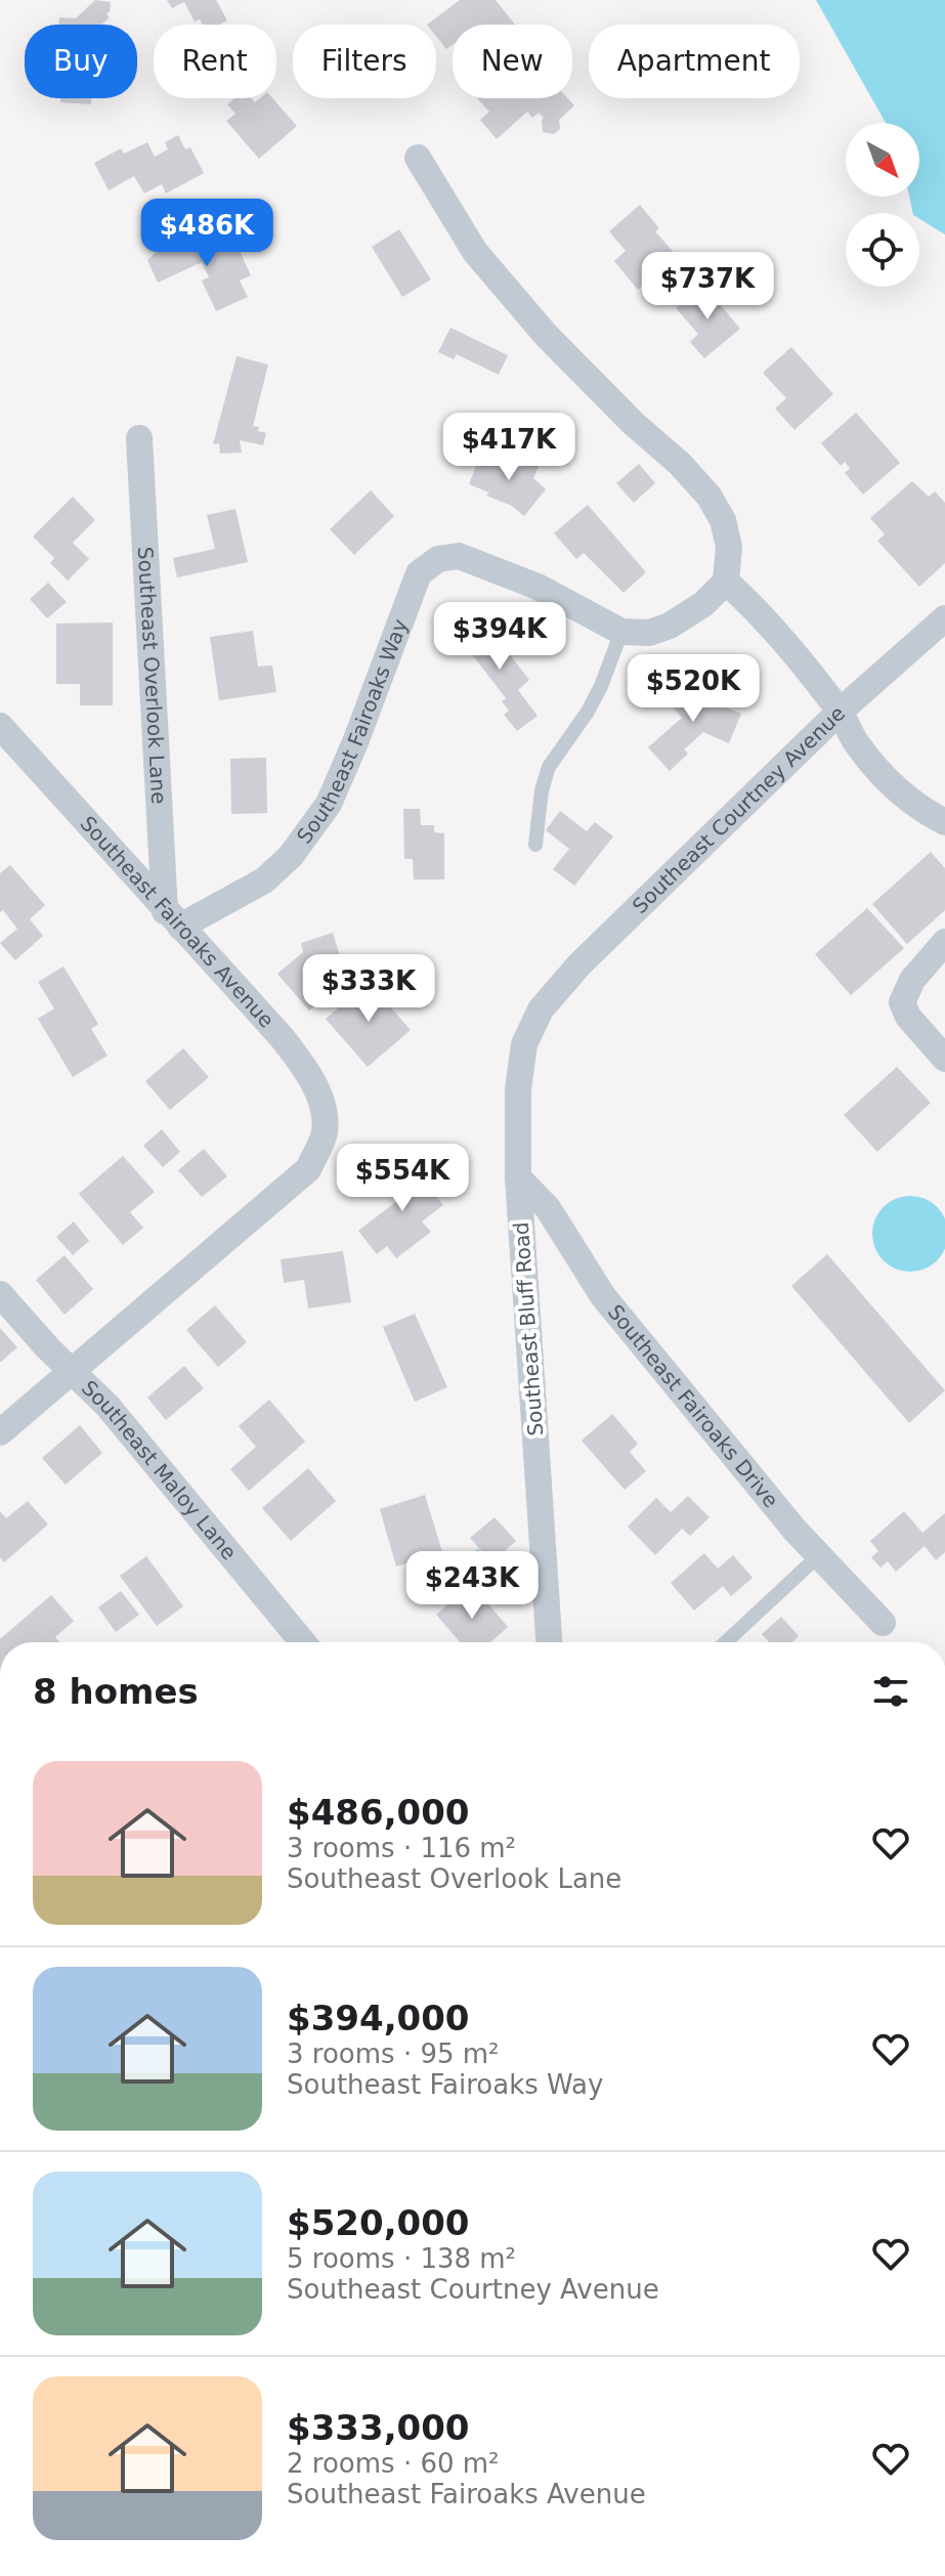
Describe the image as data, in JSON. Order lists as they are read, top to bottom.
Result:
{
  "streets": {
    "street": [
      "Southeast Overlook Lane",
      "Southeast Fairoaks Way",
      "Southeast Courtney Avenue",
      "Southeast Fairoaks Avenue",
      "Southeast Bluff Road",
      "Southeast Fairoaks Drive",
      "Southeast Maloy Lane"
    ]
  },
  "crossings": [
    ["Southeast Overlook Lane", "Southeast Fairoaks Way"],
    ["Southeast Overlook Lane", "Southeast Fairoaks Avenue"],
    ["Southeast Fairoaks Way", "Southeast Fairoaks Avenue"],
    ["Southeast Courtney Avenue", "Southeast Bluff Road"],
    ["Southeast Fairoaks Avenue", "Southeast Maloy Lane"],
    ["Southeast Bluff Road", "Southeast Fairoaks Drive"]
  ],
  "north": "bottom right",
  "page": {
    "chip": [
      "Buy",
      "Rent",
      "Filters",
      "New",
      "Apartment"
    ],
    "price": [
      "$486K",
      "$737K",
      "$417K",
      "$394K",
      "$520K",
      "$333K",
      "$554K",
      "$243K"
    ],
    "heading": "8 homes",
    "list": [
      {
        "name": "$486,000",
        "note": "3 rooms · 116 m² · Southeast Overlook Lane"
      },
      {
        "name": "$394,000",
        "note": "3 rooms · 95 m² · Southeast Fairoaks Way"
      },
      {
        "name": "$520,000",
        "note": "5 rooms · 138 m² · Southeast Courtney Avenue"
      },
      {
        "name": "$333,000",
        "note": "2 rooms · 60 m² · Southeast Fairoaks Avenue"
      }
    ]
  }
}
